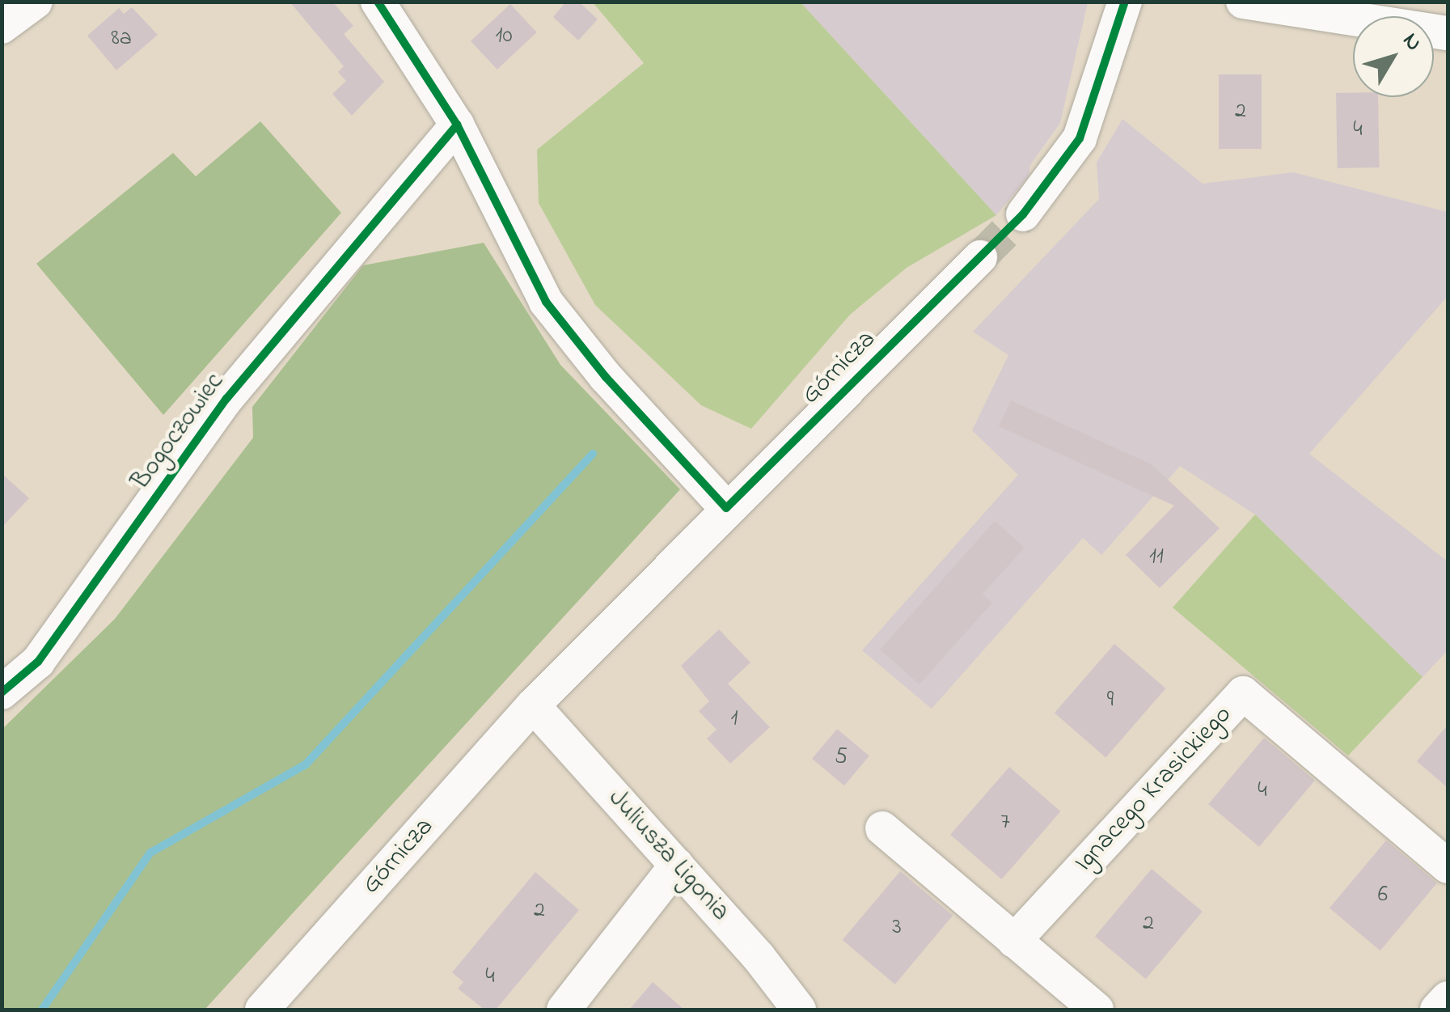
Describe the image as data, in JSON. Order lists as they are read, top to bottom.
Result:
{
  "streets": {
    "street": [
      "Górnicza",
      "Bogoczowiec",
      "Ignacego Krasickiego",
      "Juliusza Ligonia"
    ]
  },
  "crossings": [
    ["Górnicza", "Juliusza Ligonia"]
  ],
  "house_numbers": [
    "10",
    "8a",
    "2",
    "4",
    "11",
    "9",
    "1",
    "5",
    "4",
    "7",
    "6",
    "2",
    "2",
    "3",
    "4"
  ],
  "north": "top right"
}
